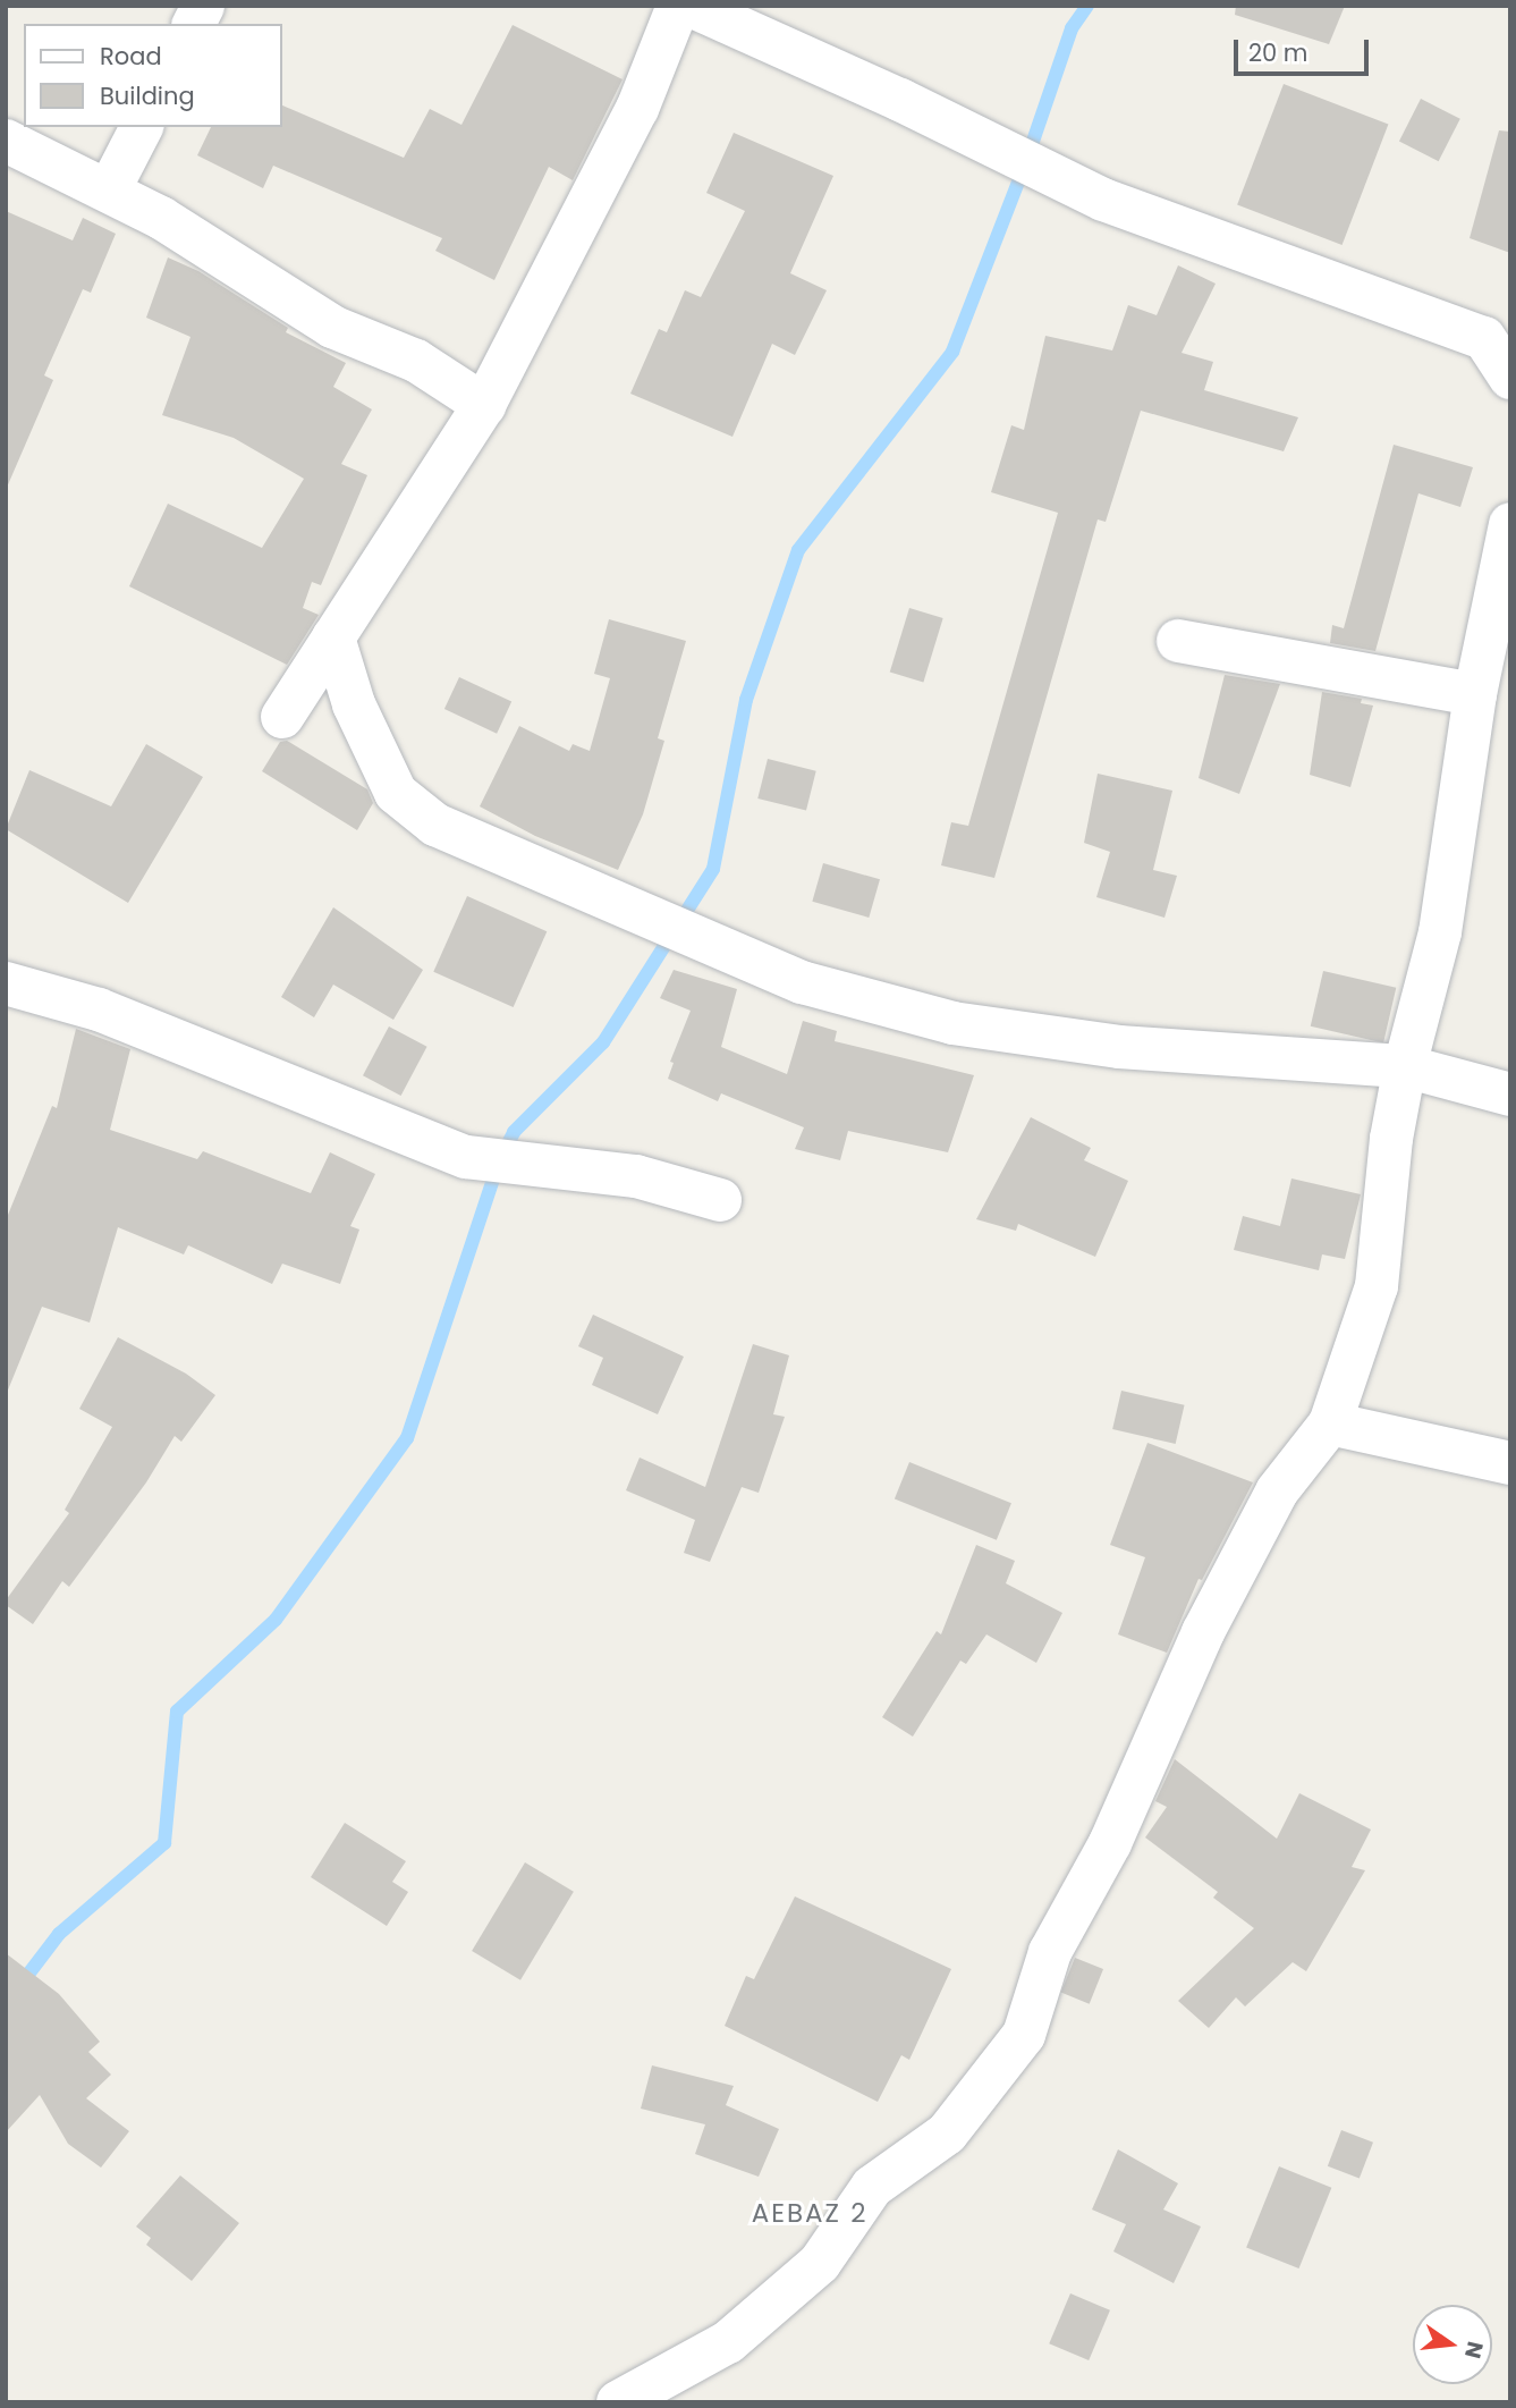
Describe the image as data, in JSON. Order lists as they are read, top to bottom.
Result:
{
  "districts": ["AEBAZ 2"],
  "legend": ["Road", "Building"],
  "scale_bar": "20 m",
  "north": "right"
}
